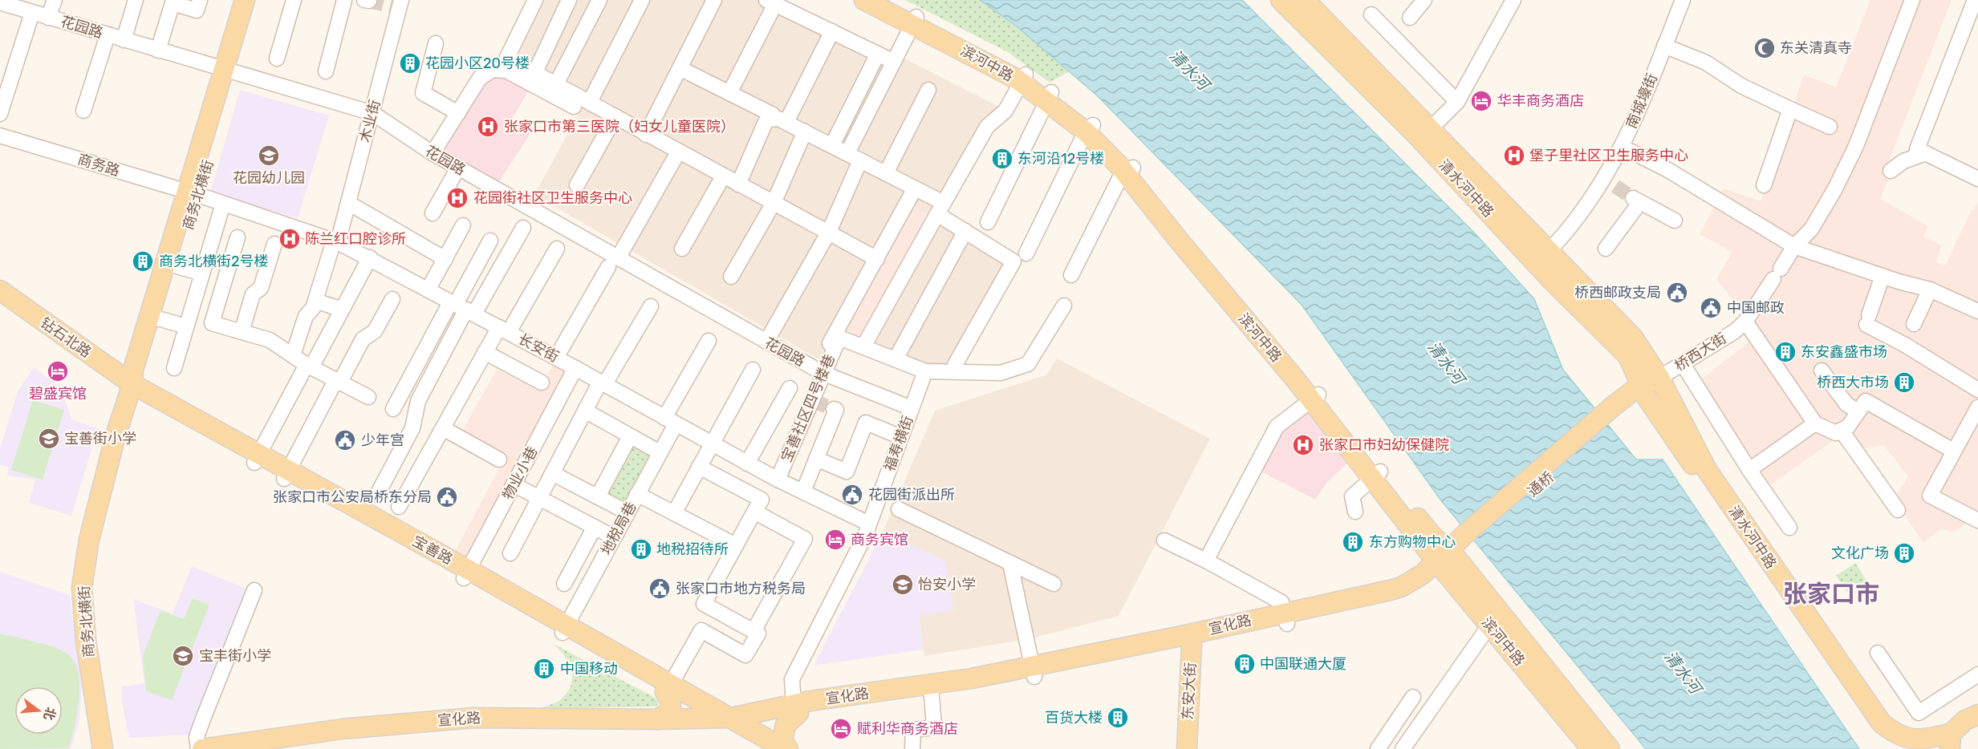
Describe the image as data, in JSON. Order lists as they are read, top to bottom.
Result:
{
  "streets": {
    "main road": [
      "滨河中路",
      "清水河中路",
      "商务北横街",
      "钻石北路",
      "通桥",
      "宝善路",
      "宣化路",
      "东安大街"
    ],
    "street": [
      "花园路",
      "南城壕街",
      "木业街",
      "商务路",
      "长安街",
      "桥西大街",
      "宝善社区四号楼巷",
      "福寿横街",
      "物业小巷",
      "地税局巷"
    ]
  },
  "crossings": [
    ["花园路", "木业街"],
    ["花园路", "商务北横街"],
    ["花园路", "宝善社区四号楼巷"],
    ["花园路", "福寿横街"],
    ["滨河中路", "通桥"],
    ["滨河中路", "宣化路"],
    ["南城壕街", "清水河中路"],
    ["木业街", "长安街"],
    ["商务路", "商务北横街"],
    ["商务路", "长安街"],
    ["清水河中路", "桥西大街"],
    ["商务北横街", "钻石北路"],
    ["商务北横街", "长安街"],
    ["商务北横街", "宝善路"],
    ["钻石北路", "宝善路"],
    ["长安街", "宝善社区四号楼巷"],
    ["长安街", "福寿横街"],
    ["长安街", "物业小巷"],
    ["长安街", "地税局巷"],
    ["福寿横街", "宣化路"],
    ["物业小巷", "宝善路"],
    ["通桥", "宣化路"],
    ["地税局巷", "宝善路"],
    ["宝善路", "宣化路"],
    ["宣化路", "东安大街"]
  ],
  "districts": ["张家口市"],
  "water": ["清水河"],
  "places": {
    "mosque": ["东关清真寺"],
    "building": [
      "花园小区20号楼",
      "东河沿12号楼",
      "商务北横街2号楼",
      "东安鑫盛市场",
      "桥西大市场",
      "东方购物中心",
      "地税招待所",
      "文化广场",
      "中国联通大厦",
      "中国移动",
      "百货大楼"
    ],
    "hotel": [
      "华丰商务酒店",
      "碧盛宾馆",
      "商务宾馆",
      "赋利华商务酒店"
    ],
    "hospital": [
      "张家口市第三医院（妇女儿童医院）",
      "堡子里社区卫生服务中心",
      "花园街社区卫生服务中心",
      "陈兰红口腔诊所",
      "张家口市妇幼保健院"
    ],
    "school or university": [
      "花园幼儿园",
      "宝善街小学",
      "怡安小学",
      "宝丰街小学"
    ],
    "public building": [
      "桥西邮政支局",
      "中国邮政",
      "少年宫",
      "花园街派出所",
      "张家口市公安局桥东分局",
      "张家口市地方税务局"
    ]
  },
  "north": "right"
}
